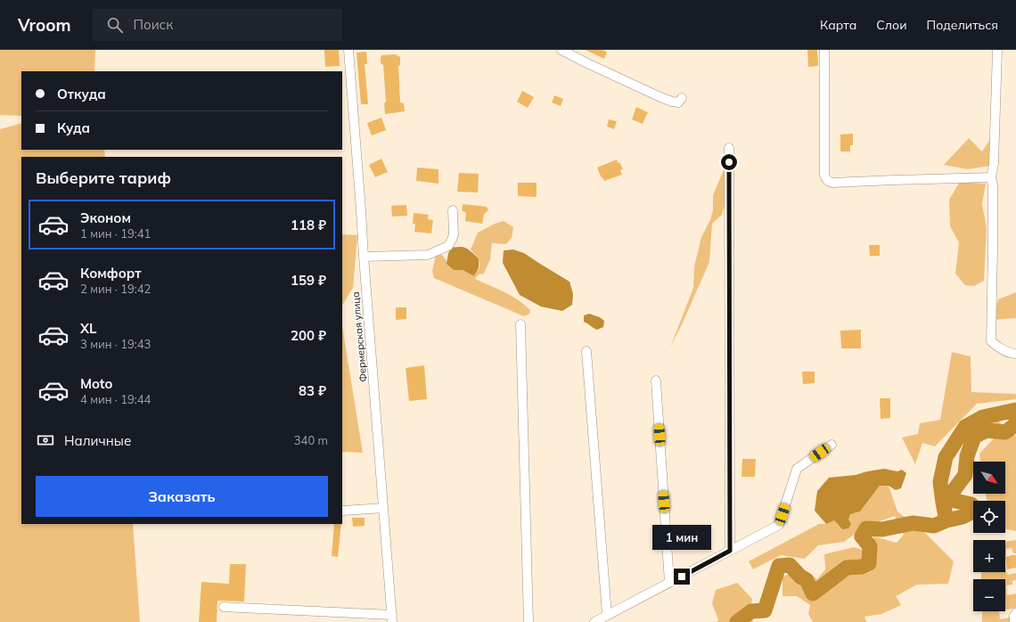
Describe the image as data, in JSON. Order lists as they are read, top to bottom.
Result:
{
  "streets": {
    "street": ["Фермерская улица"]
  },
  "north": "bottom right",
  "page": {
    "header": "Vroom",
    "search": "Поиск",
    "nav": ["Карта", "Слои", "Поделиться"],
    "banner": ["Откуда", "Куда"],
    "heading": "Выберите тариф",
    "list": [
      {
        "name": "Эконом",
        "note": "1 мин · 19:41",
        "value": "118 ₽"
      },
      {
        "name": "Комфорт",
        "note": "2 мин · 19:42",
        "value": "159 ₽"
      },
      {
        "name": "XL",
        "note": "3 мин · 19:43",
        "value": "200 ₽"
      },
      {
        "name": "Moto",
        "note": "4 мин · 19:44",
        "value": "83 ₽"
      }
    ],
    "pay": ["Наличные", "340 m"],
    "map_buttons": ["+", "−"],
    "buttons": "Заказать",
    "bubble": "1 мин"
  }
}
